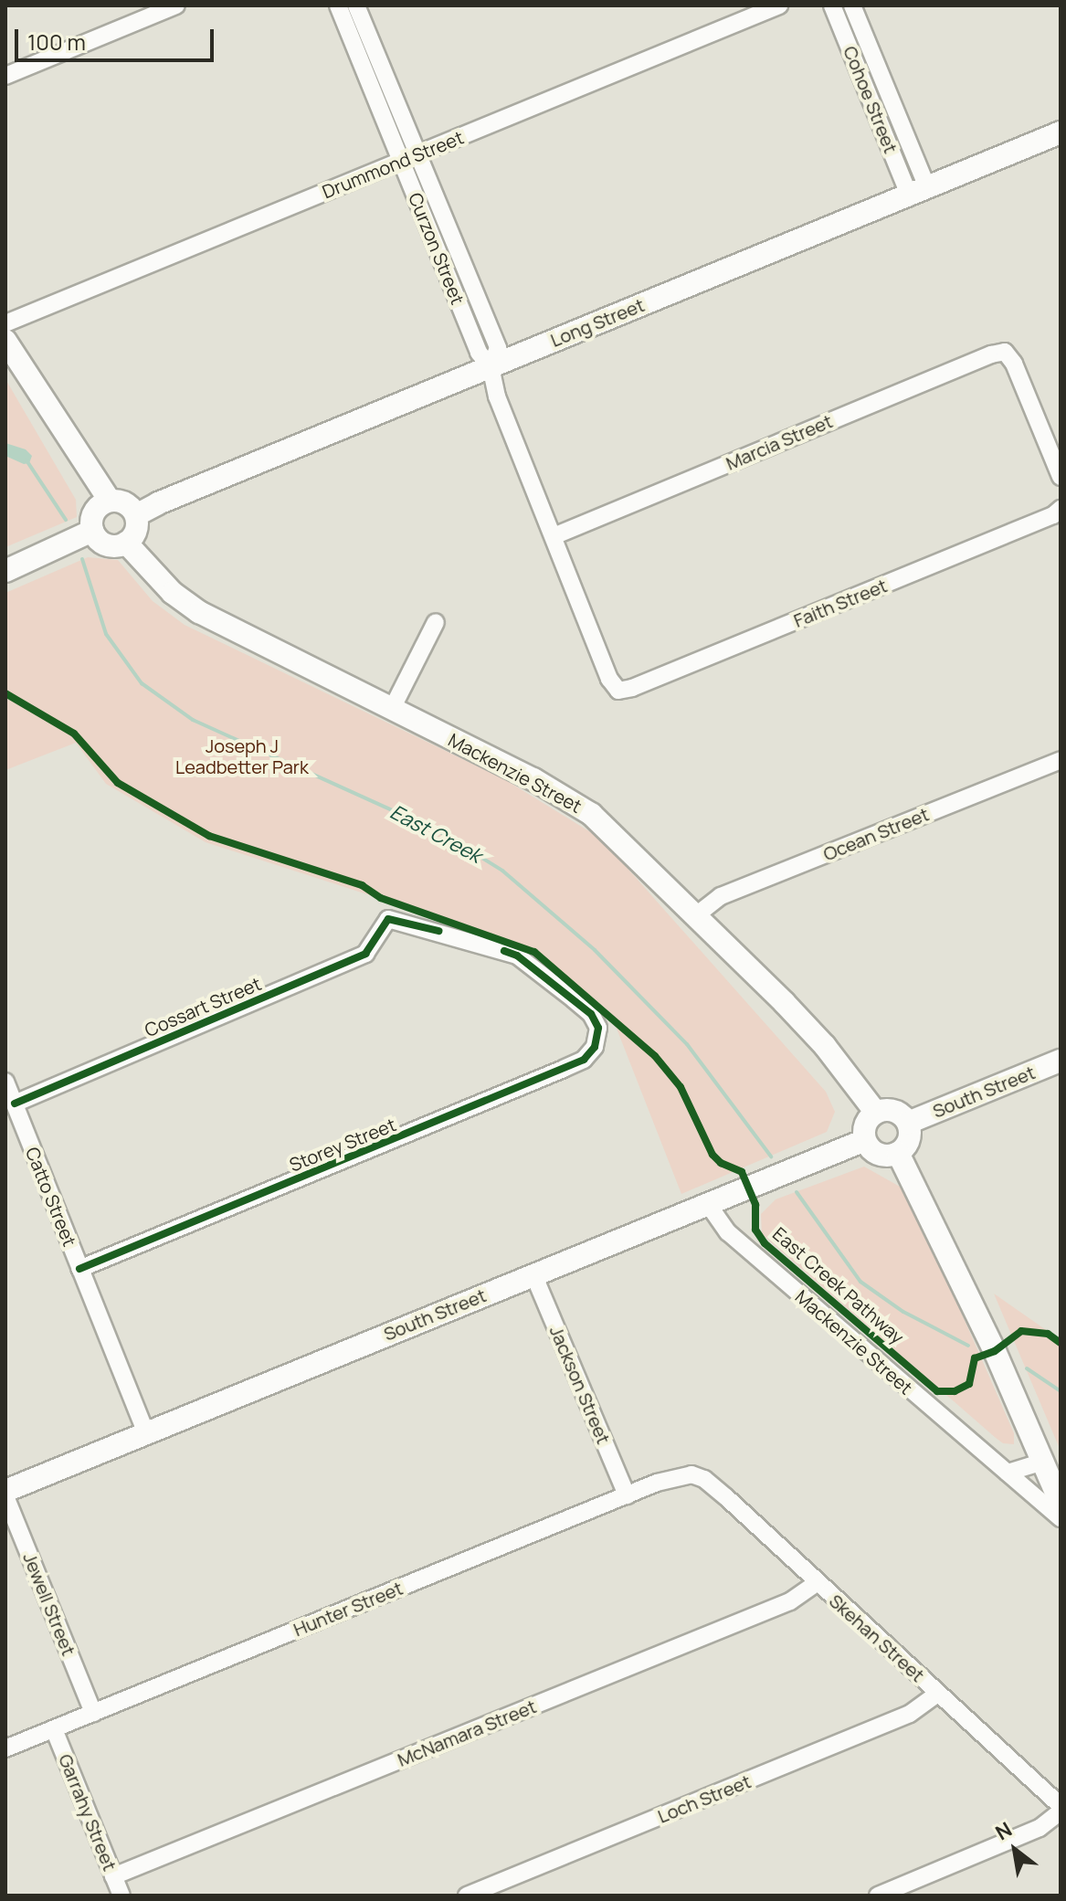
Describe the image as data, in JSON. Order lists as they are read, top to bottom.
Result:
{
  "streets": {
    "street": [
      "Cohoe Street",
      "Drummond Street",
      "Curzon Street",
      "Long Street",
      "Marcia Street",
      "Faith Street",
      "Mackenzie Street",
      "Ocean Street",
      "Cossart Street",
      "South Street",
      "Storey Street",
      "Catto Street",
      "Jackson Street",
      "Jewell Street",
      "Hunter Street",
      "Skehan Street",
      "McNamara Street",
      "Loch Street",
      "Garrahy Street"
    ],
    "cycle path": ["East Creek Pathway"]
  },
  "crossings": [
    ["Cohoe Street", "Long Street"],
    ["Drummond Street", "Curzon Street"],
    ["Curzon Street", "Long Street"],
    ["Curzon Street", "Marcia Street"],
    ["Curzon Street", "Faith Street"],
    ["Long Street", "Mackenzie Street"],
    ["Mackenzie Street", "Ocean Street"],
    ["Mackenzie Street", "South Street"],
    ["Cossart Street", "Storey Street"],
    ["Cossart Street", "Catto Street"],
    ["South Street", "Catto Street"],
    ["South Street", "Jackson Street"],
    ["South Street", "Jewell Street"],
    ["Storey Street", "Catto Street"],
    ["Jackson Street", "Hunter Street"],
    ["Jewell Street", "Hunter Street"],
    ["Hunter Street", "Skehan Street"],
    ["Hunter Street", "Garrahy Street"],
    ["Skehan Street", "McNamara Street"],
    ["Skehan Street", "Loch Street"],
    ["McNamara Street", "Garrahy Street"]
  ],
  "water": ["East Creek"],
  "parks": ["Joseph J Leadbetter Park"],
  "scale_bar": "100 m",
  "north": "top left"
}
